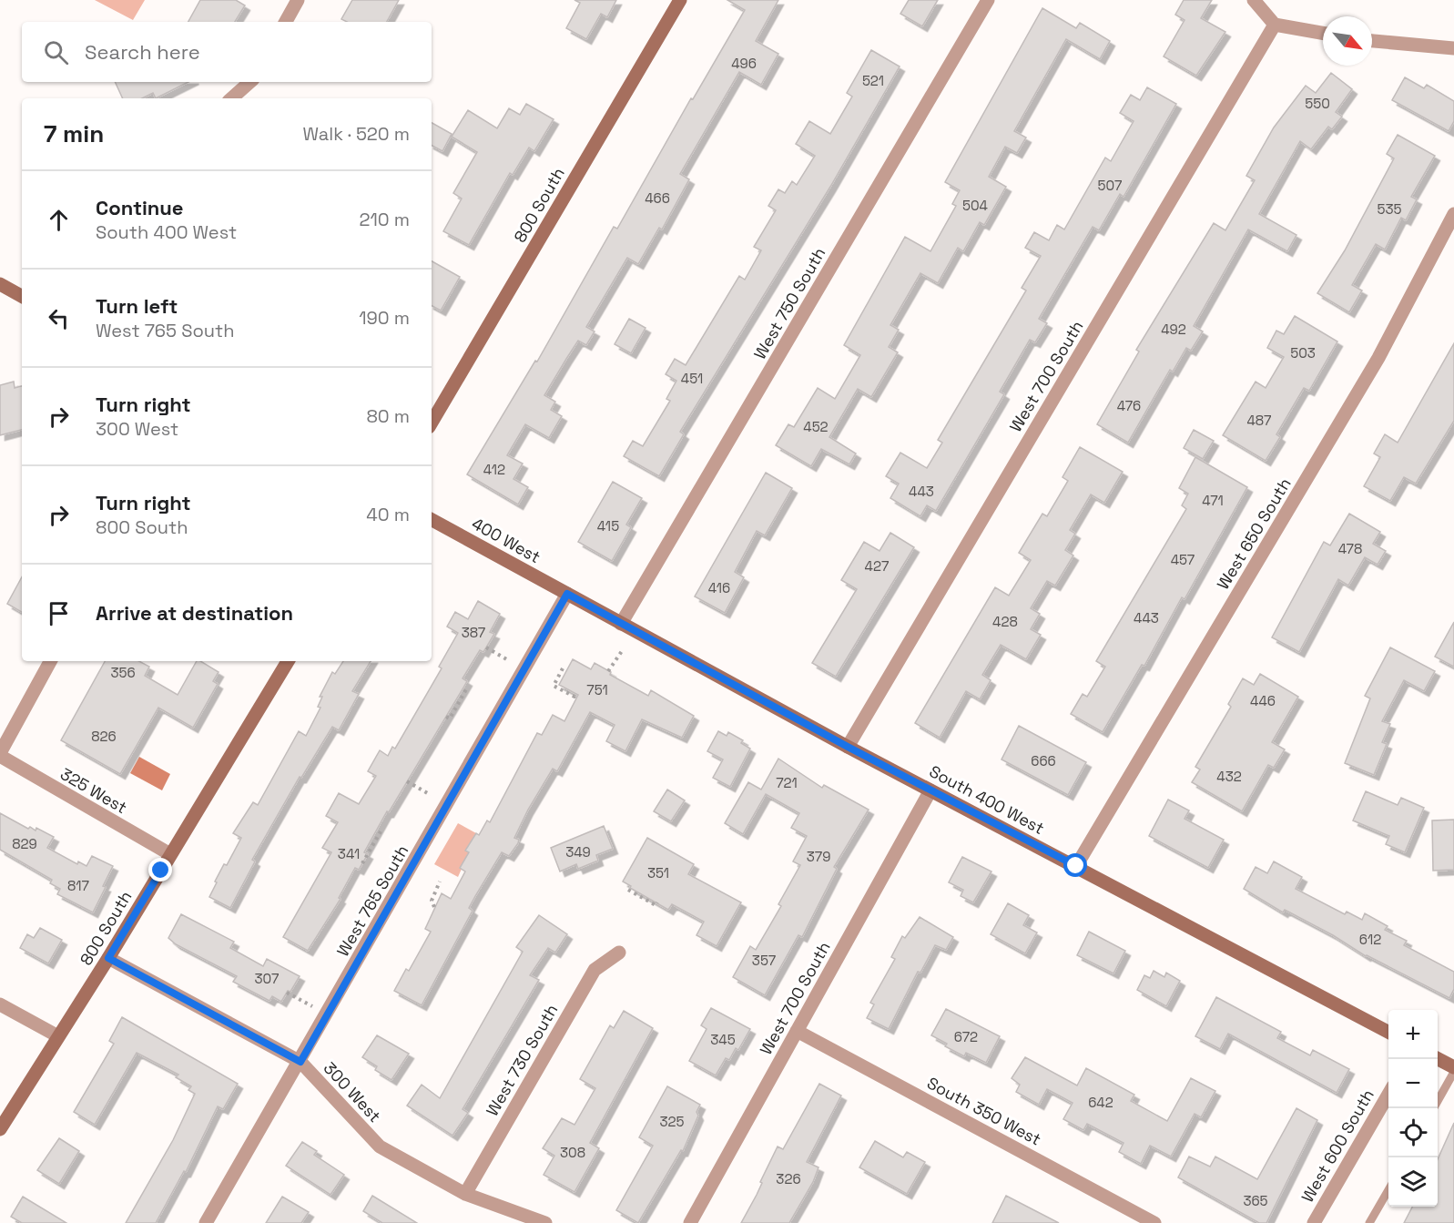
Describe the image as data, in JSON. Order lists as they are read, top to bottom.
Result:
{
  "streets": {
    "main road": ["800 South", "400 West", "South 400 West"],
    "street": [
      "West 750 South",
      "West 700 South",
      "West 650 South",
      "325 West",
      "West 765 South",
      "West 730 South",
      "300 West",
      "South 350 West",
      "West 600 South"
    ]
  },
  "crossings": [
    ["800 South", "325 West"],
    ["800 South", "300 West"],
    ["West 750 South", "South 400 West"],
    ["West 700 South", "South 400 West"],
    ["West 700 South", "South 350 West"],
    ["West 650 South", "South 400 West"],
    ["400 West", "South 400 West"],
    ["400 West", "West 765 South"],
    ["South 400 West", "West 765 South"],
    ["West 765 South", "300 West"],
    ["West 730 South", "300 West"]
  ],
  "house_numbers": [
    "496",
    "521",
    "550",
    "507",
    "466",
    "504",
    "535",
    "492",
    "503",
    "451",
    "476",
    "487",
    "452",
    "412",
    "443",
    "471",
    "415",
    "478",
    "457",
    "427",
    "416",
    "443",
    "428",
    "387",
    "356",
    "751",
    "446",
    "826",
    "666",
    "432",
    "721",
    "829",
    "349",
    "341",
    "379",
    "351",
    "817",
    "612",
    "357",
    "307",
    "672",
    "345",
    "642",
    "325",
    "308",
    "326",
    "365"
  ],
  "north": "bottom right",
  "page": {
    "search": "Search here",
    "heading": ["7 min", "Walk · 520 m"],
    "list": [
      ["Continue", "South 400 West", "210 m"],
      ["Turn left", "West 765 South", "190 m"],
      ["Turn right", "300 West", "80 m"],
      ["Turn right", "800 South", "40 m"],
      "Arrive at destination"
    ],
    "map_buttons": ["+", "−"]
  }
}
